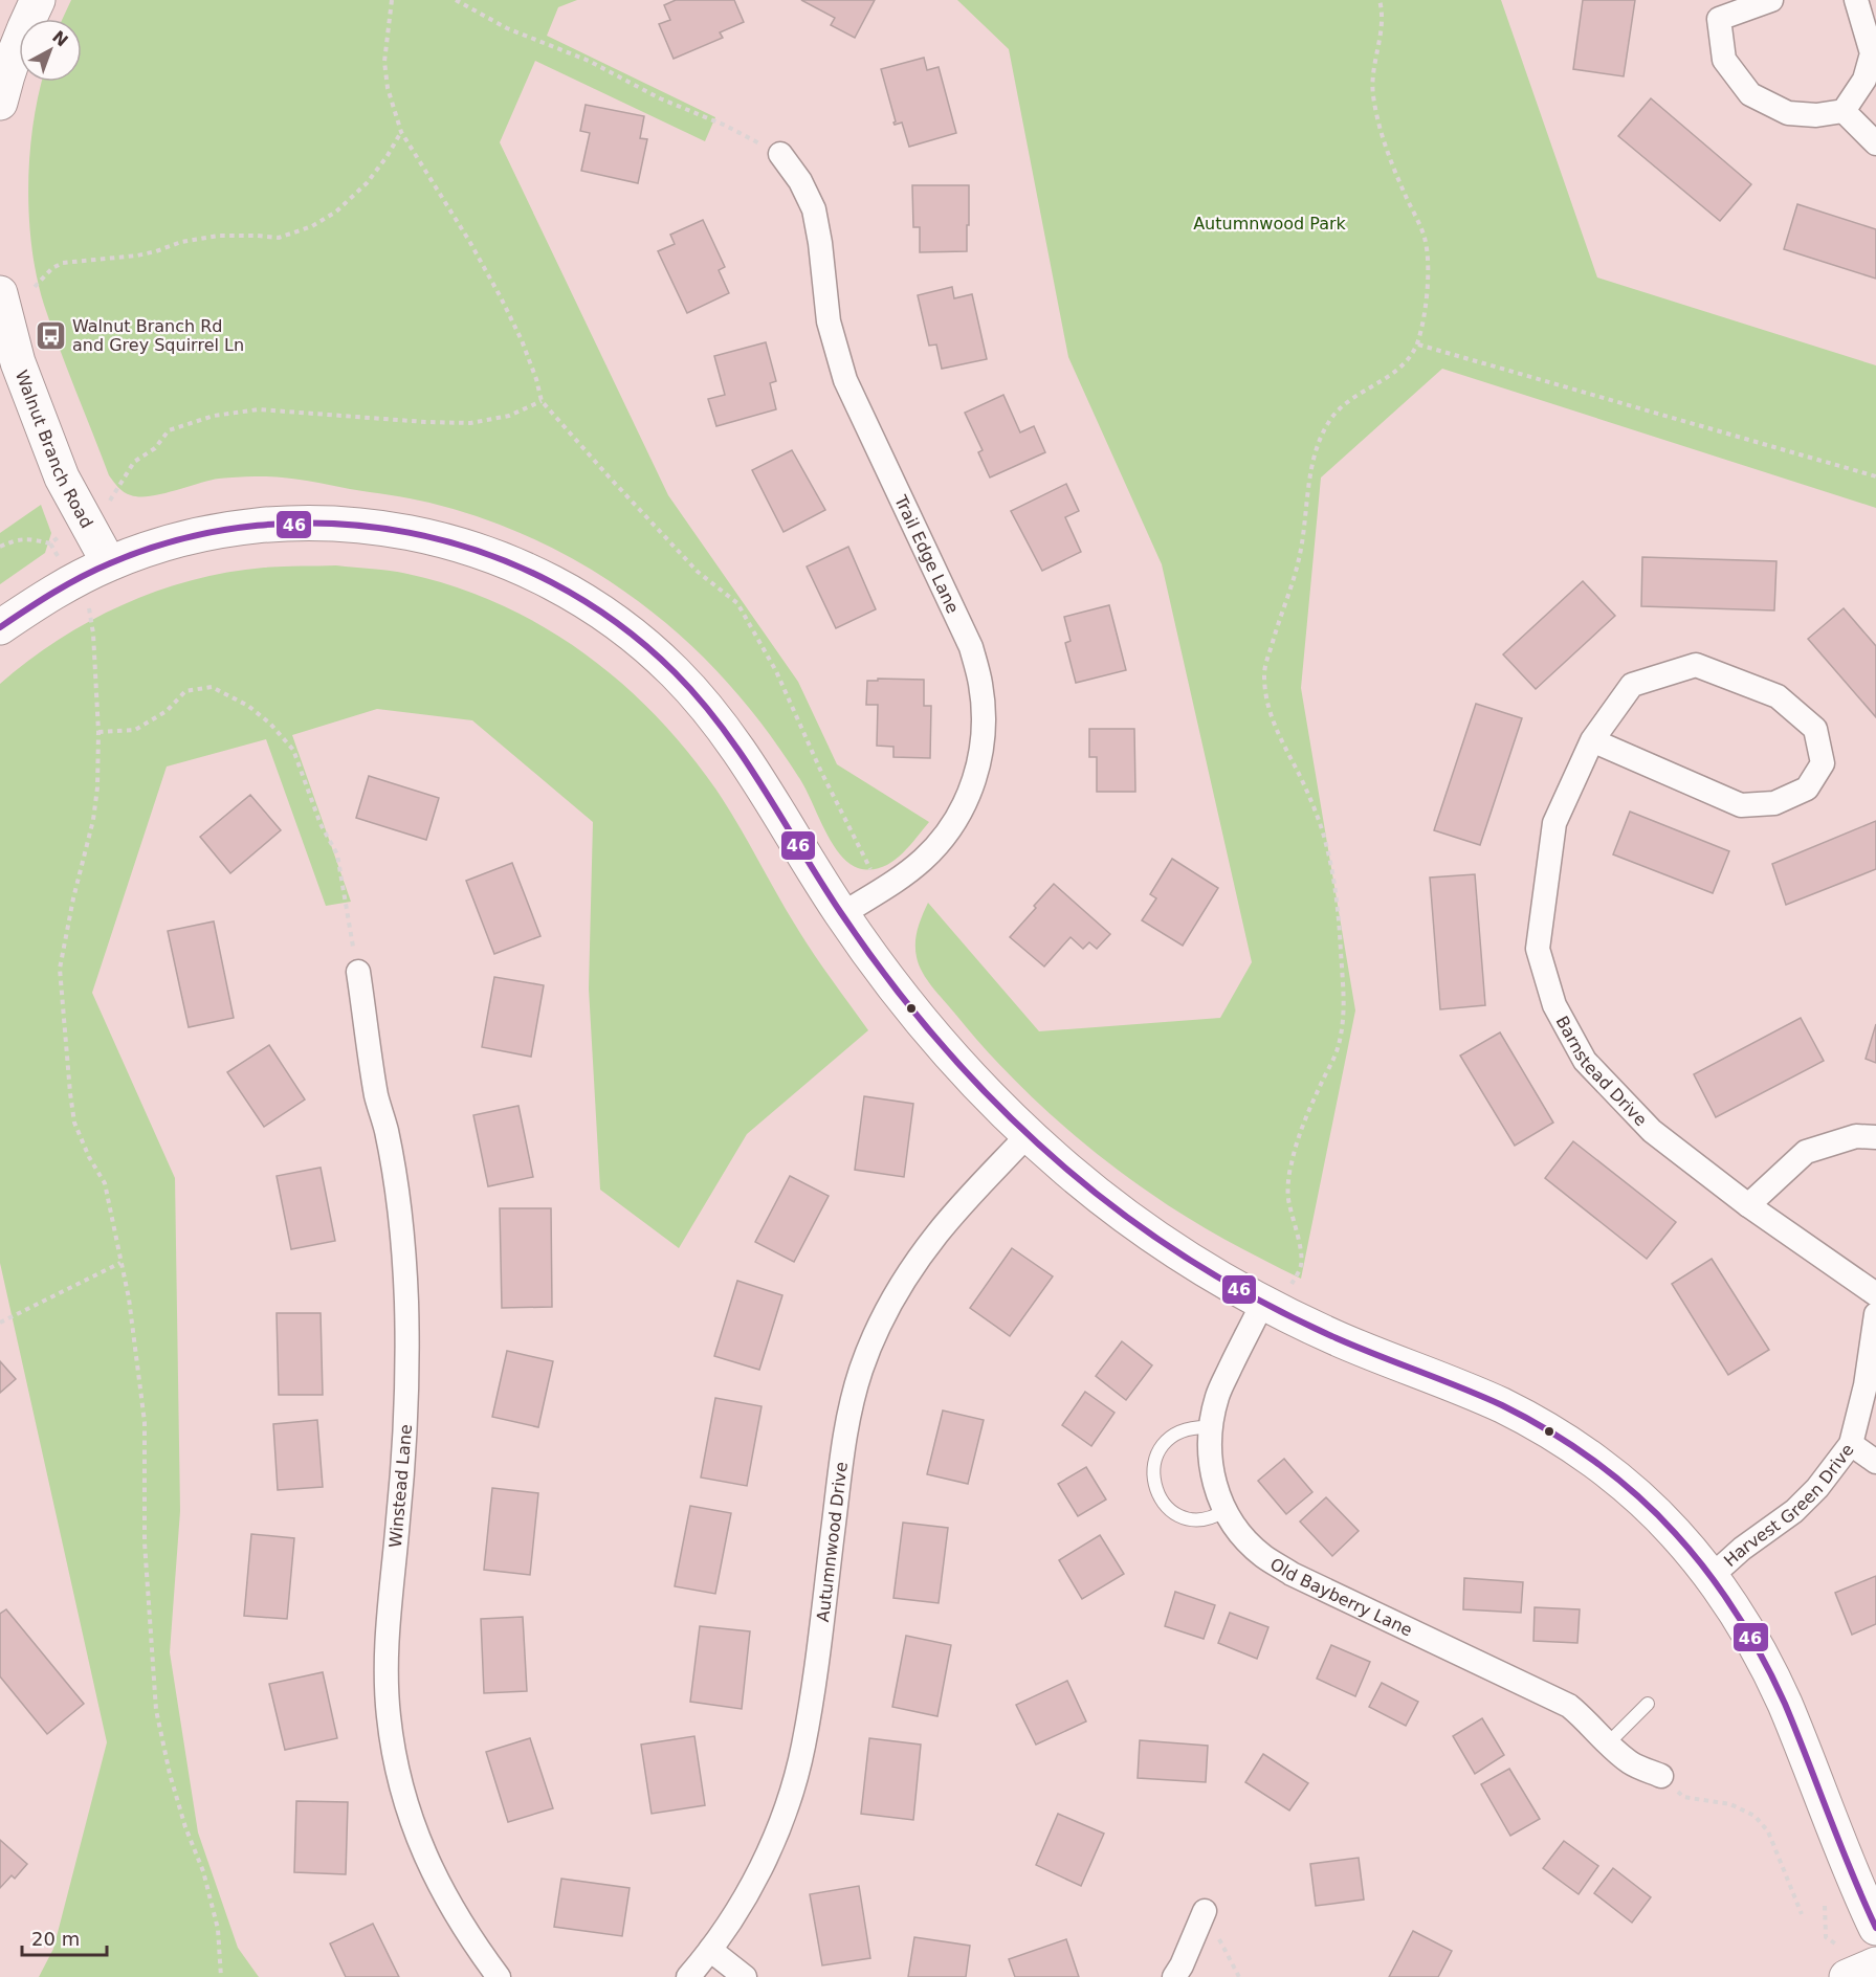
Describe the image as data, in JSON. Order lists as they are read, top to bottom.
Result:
{
  "streets": {
    "street": [
      "Walnut Branch Road",
      "Trail Edge Lane",
      "Barnstead Drive",
      "Winstead Lane",
      "Harvest Green Drive",
      "Autumnwood Drive",
      "Old Bayberry Lane"
    ]
  },
  "parks": ["Autumnwood Park"],
  "places": {
    "bus stop": ["Walnut Branch Rd and Grey Squirrel Ln"]
  },
  "lines": ["transit line 46"],
  "scale_bar": "20 m",
  "north": "top right"
}
